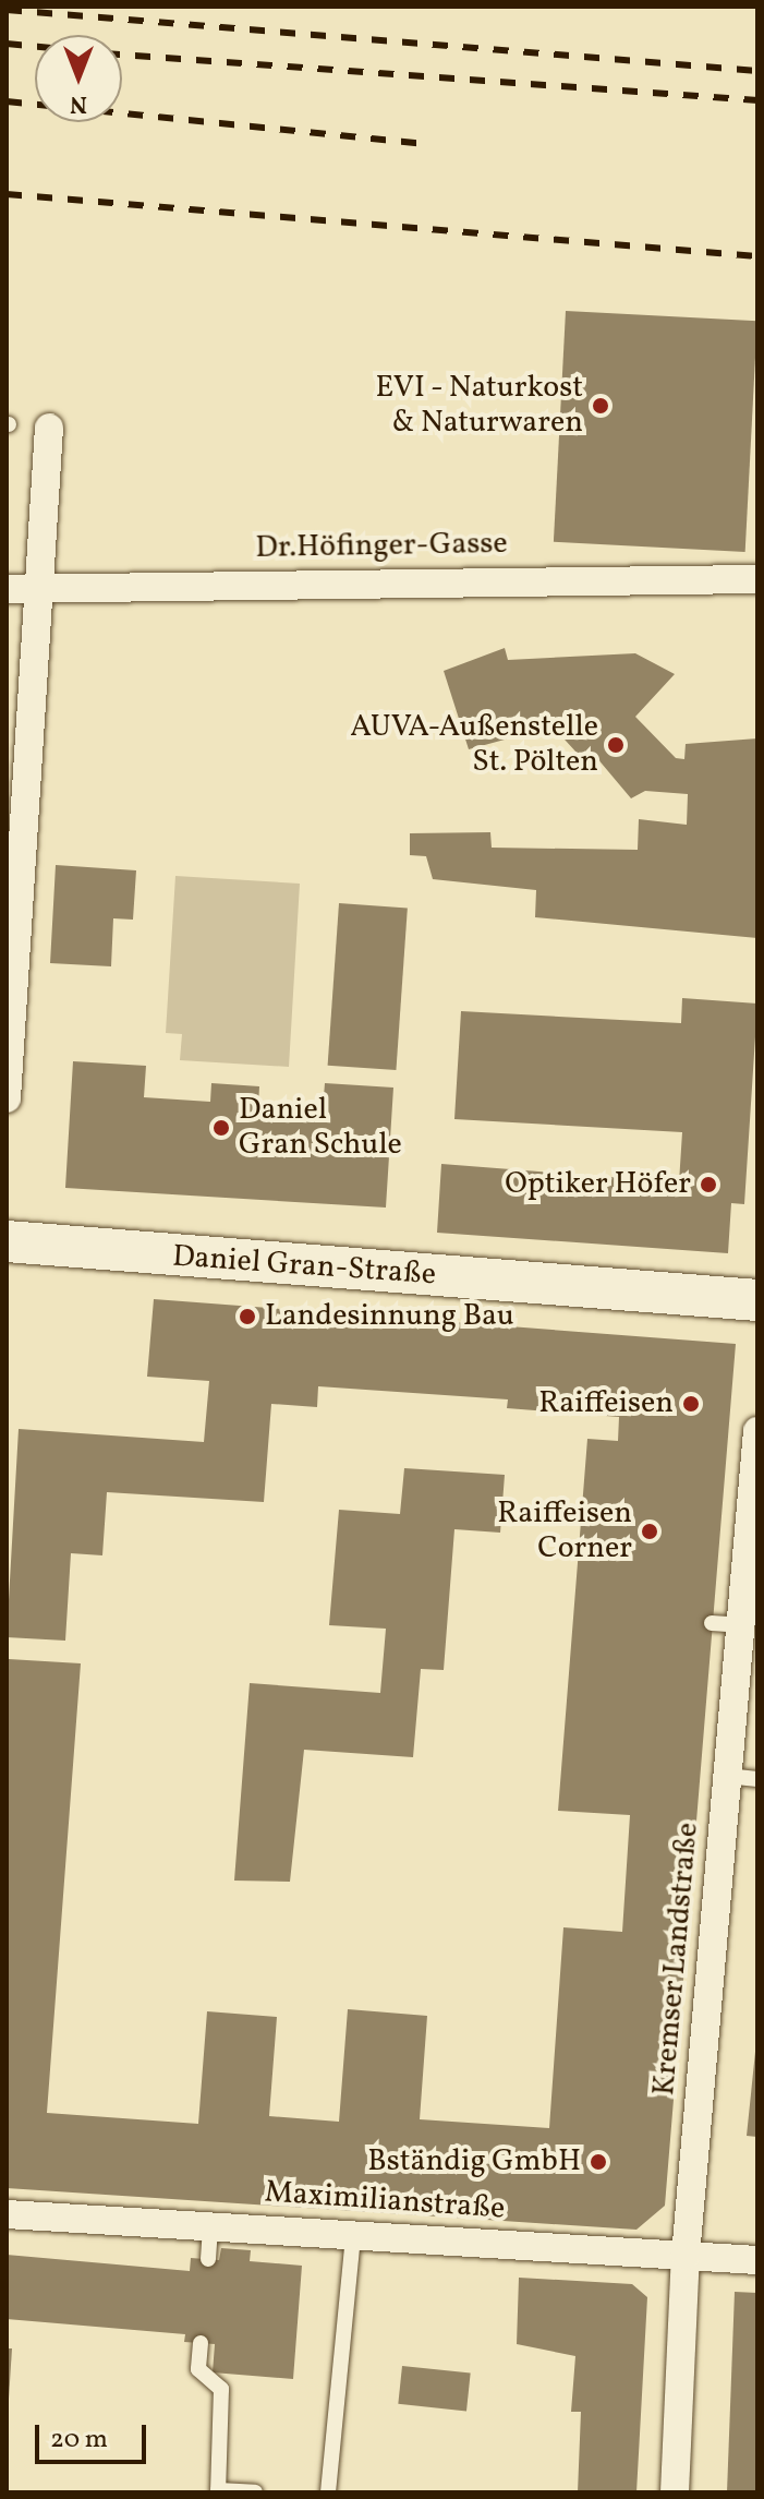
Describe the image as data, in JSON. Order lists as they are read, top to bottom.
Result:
{
  "streets": {
    "street": [
      "Dr.Höfinger-Gasse",
      "Daniel Gran-Straße",
      "Kremser Landstraße",
      "Maximilianstraße"
    ]
  },
  "crossings": [
    ["Kremser Landstraße", "Maximilianstraße"]
  ],
  "places": [
    "EVI - Naturkost & Naturwaren",
    "AUVA-Außenstelle St. Pölten",
    "Daniel Gran Schule",
    "Optiker Höfer",
    "Landesinnung Bau",
    "Raiffeisen",
    "Raiffeisen Corner",
    "Bständig GmbH"
  ],
  "scale_bar": "20 m",
  "north": "bottom"
}
